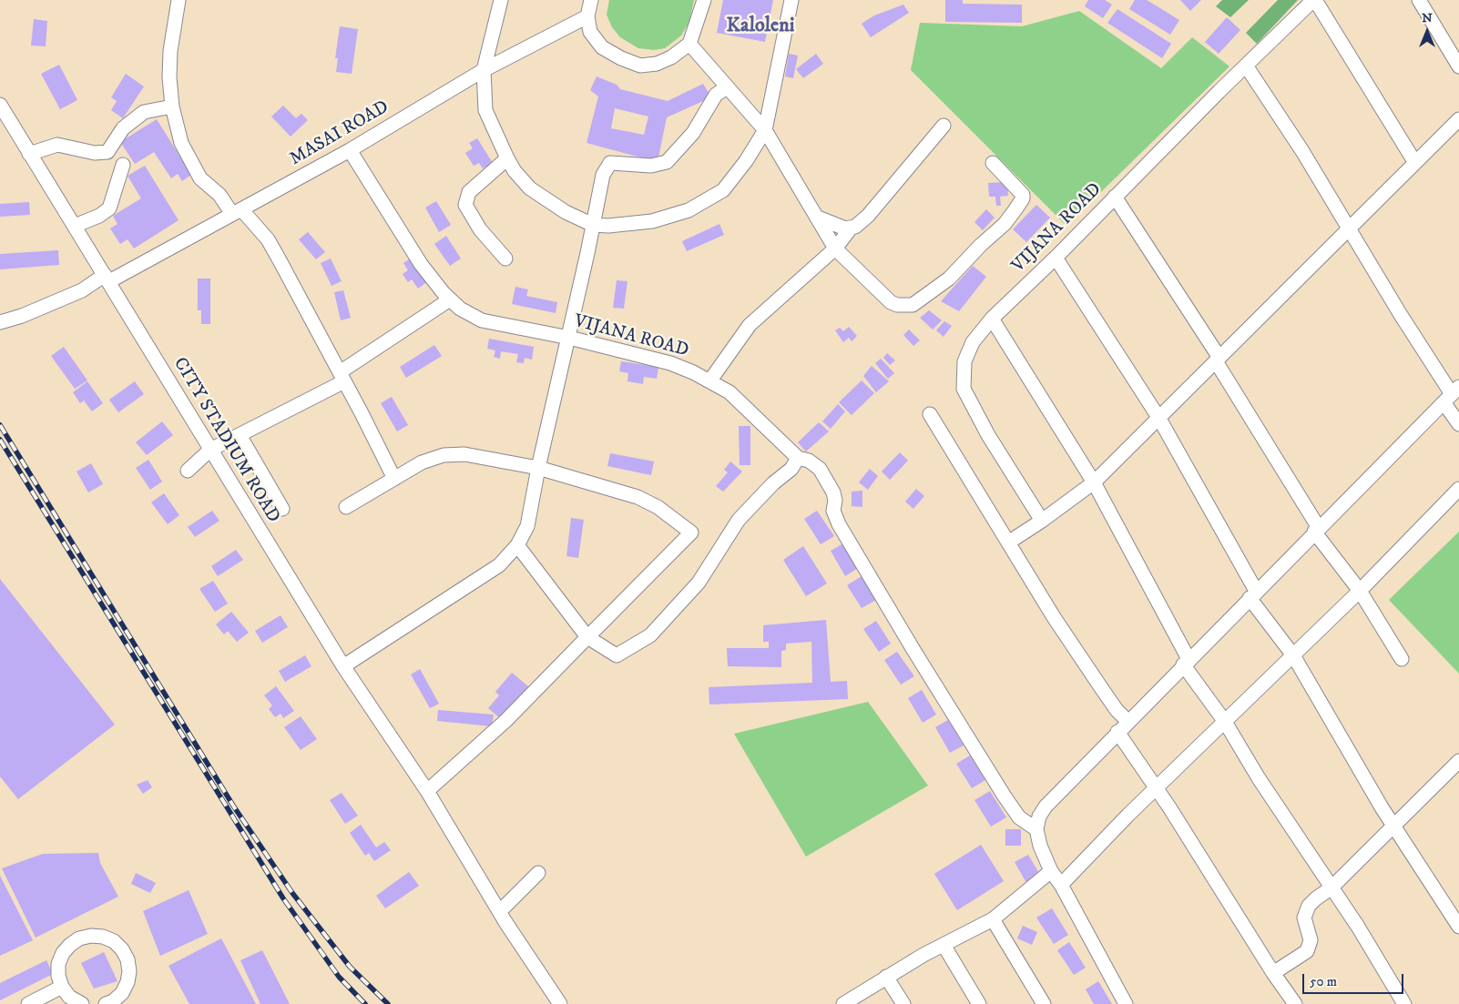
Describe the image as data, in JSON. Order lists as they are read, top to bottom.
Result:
{
  "streets": {
    "street": ["MASAI ROAD", "VIJANA ROAD", "CITY STADIUM ROAD"]
  },
  "crossings": [
    ["MASAI ROAD", "VIJANA ROAD"],
    ["MASAI ROAD", "CITY STADIUM ROAD"]
  ],
  "districts": ["Kaloleni"],
  "scale_bar": "50 m",
  "north": "top"
}
